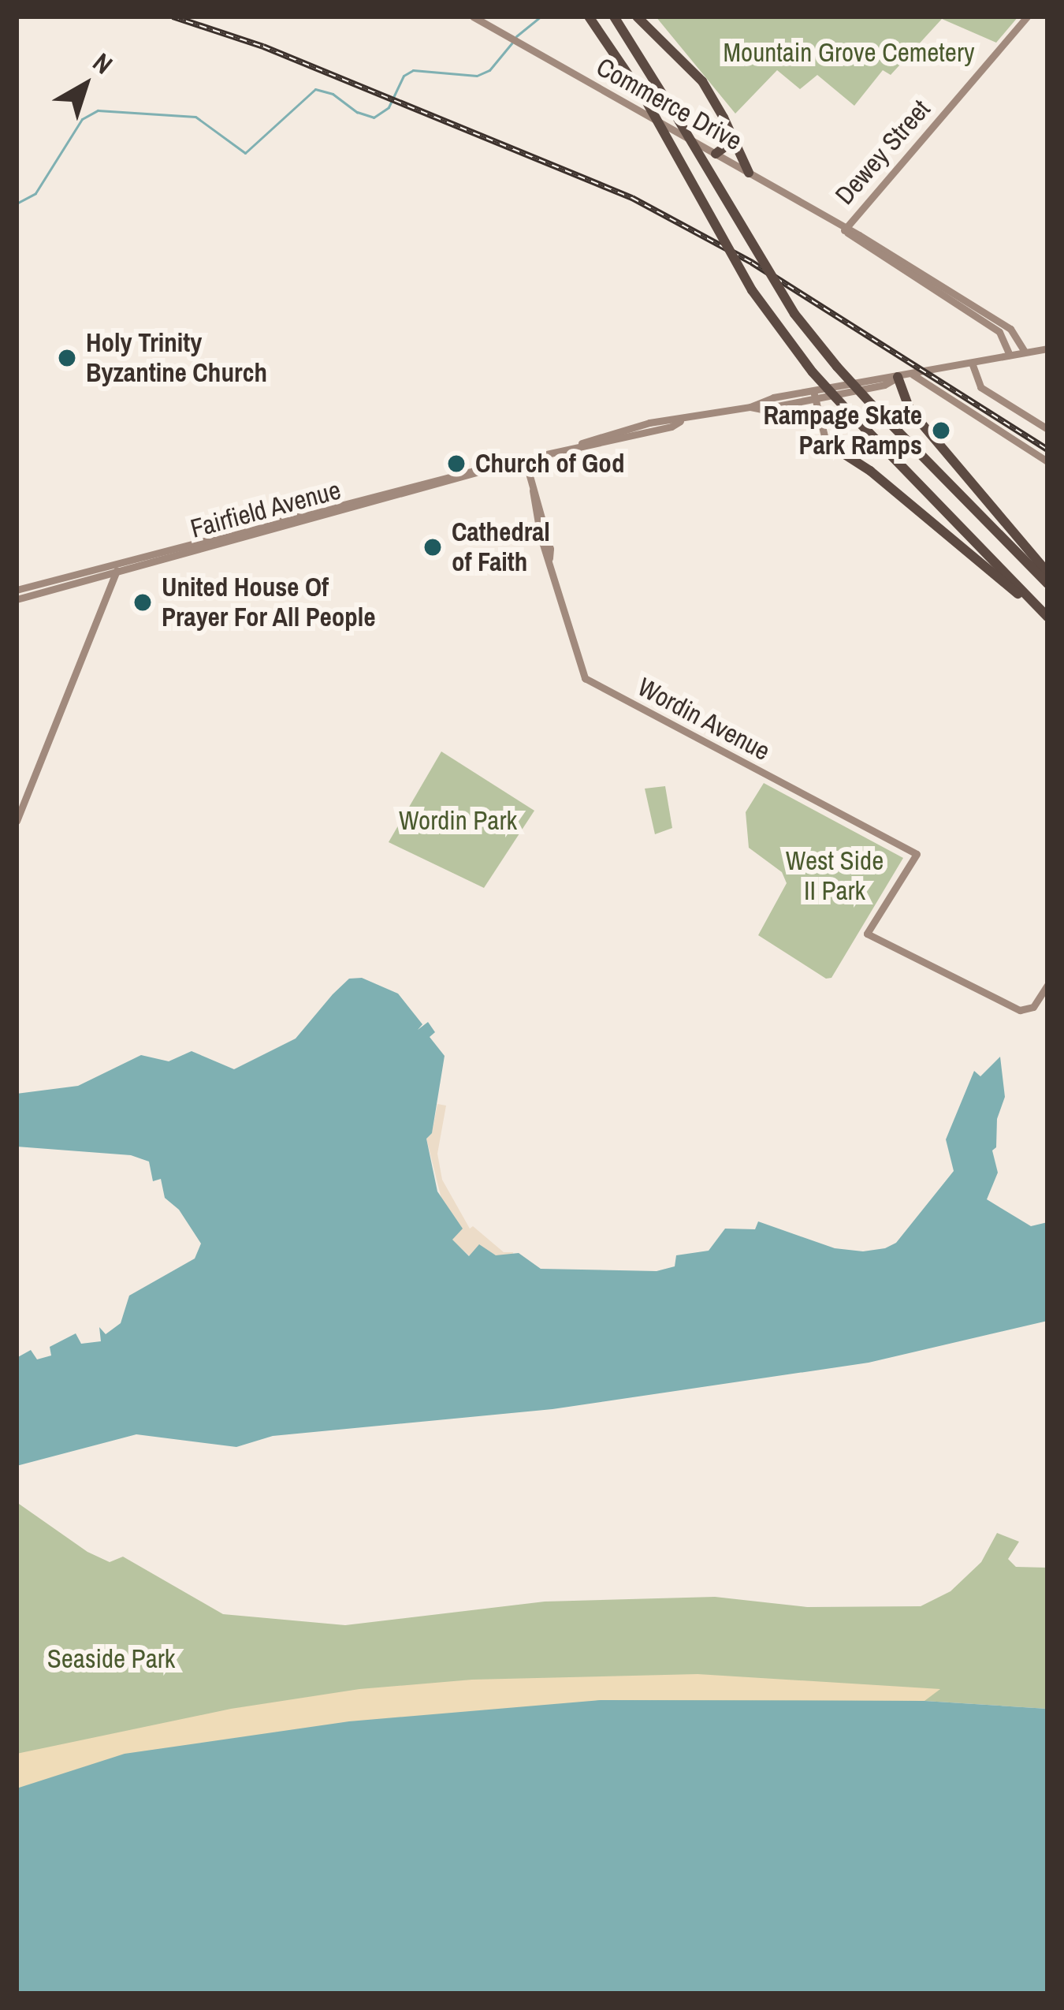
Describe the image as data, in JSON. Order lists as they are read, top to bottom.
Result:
{
  "streets": {
    "main road": [
      "Commerce Drive",
      "Dewey Street",
      "Fairfield Avenue",
      "Wordin Avenue"
    ]
  },
  "crossings": [
    ["Commerce Drive", "Dewey Street"],
    ["Commerce Drive", "Fairfield Avenue"],
    ["Fairfield Avenue", "Wordin Avenue"]
  ],
  "parks": [
    "Mountain Grove Cemetery",
    "Wordin Park",
    "West Side II Park",
    "Seaside Park"
  ],
  "places": [
    "Holy Trinity Byzantine Church",
    "Rampage Skate Park Ramps",
    "Church of God",
    "Cathedral of Faith",
    "United House Of Prayer For All People"
  ],
  "north": "top right"
}
